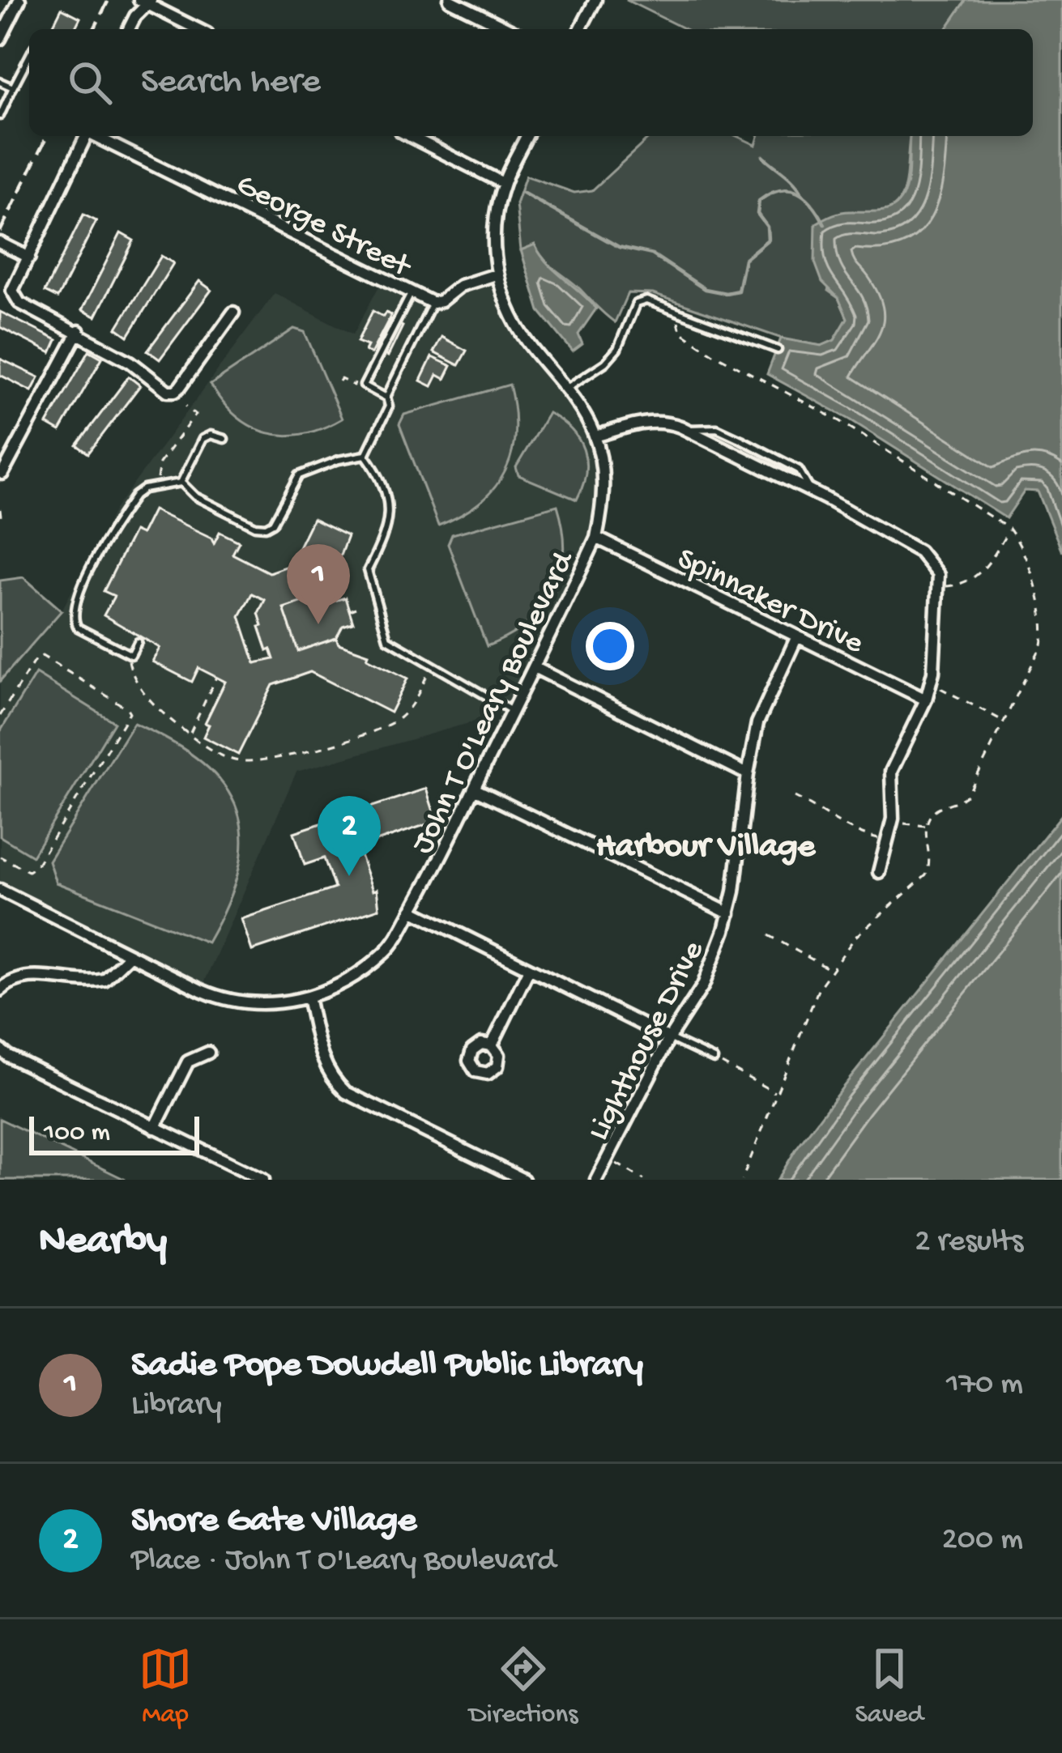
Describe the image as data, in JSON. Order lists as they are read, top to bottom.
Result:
{
  "streets": {
    "street": [
      "George Street",
      "Spinnaker Drive",
      "John T O'Leary Boulevard",
      "Lighthouse Drive"
    ]
  },
  "crossings": [
    ["Spinnaker Drive", "John T O'Leary Boulevard"],
    ["Spinnaker Drive", "Lighthouse Drive"]
  ],
  "districts": ["Harbour Village"],
  "scale_bar": "100 m",
  "page": {
    "search": "Search here",
    "pins": ["1", "2"],
    "scale": "100 m",
    "heading": ["Nearby", "2 results"],
    "list": [
      {
        "mark": "1",
        "name": "Sadie Pope Dowdell Public Library",
        "note": "Library",
        "value": "170 m"
      },
      {
        "mark": "2",
        "name": "Shore Gate Village",
        "note": "Place · John T O'Leary Boulevard",
        "value": "200 m"
      }
    ],
    "nav": ["Map", "Directions", "Saved"]
  }
}
